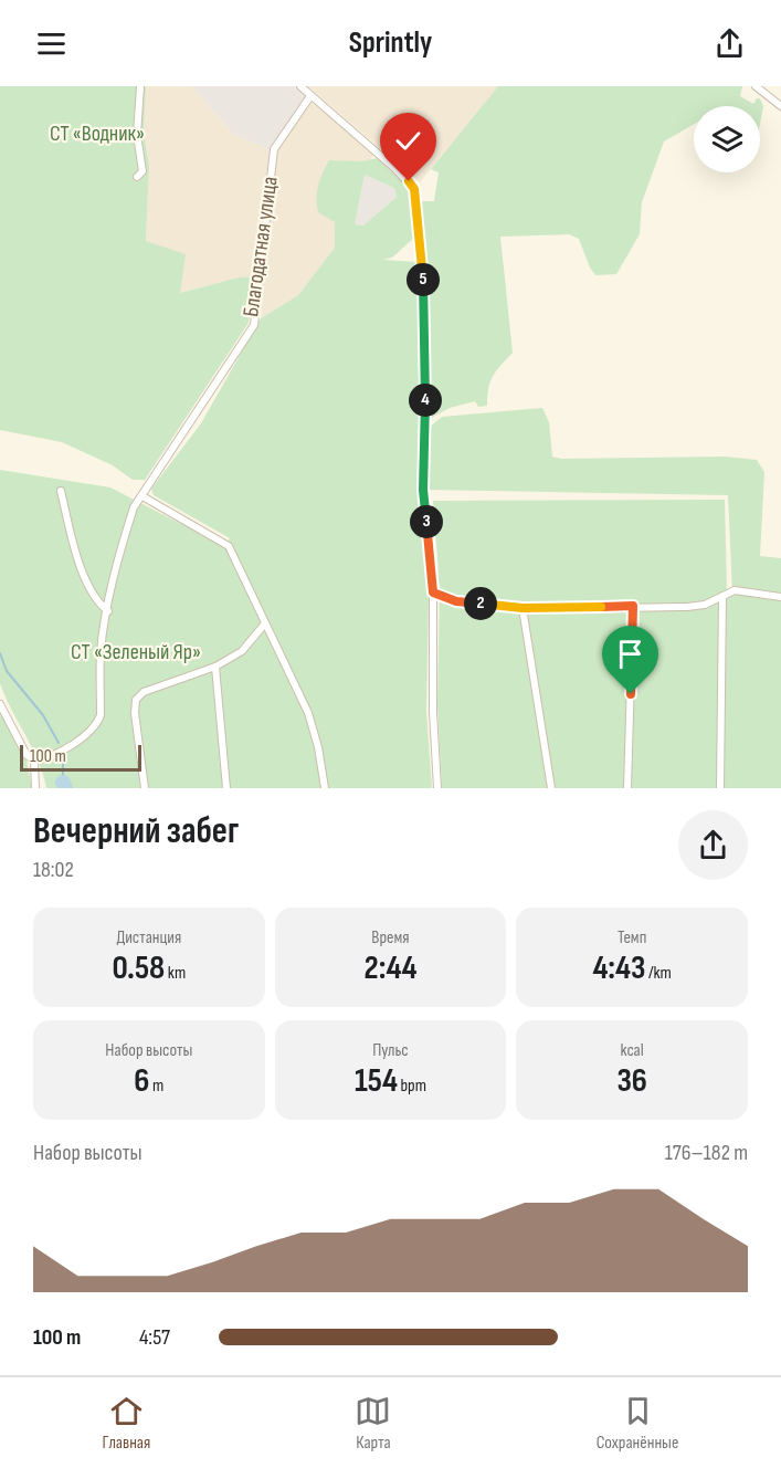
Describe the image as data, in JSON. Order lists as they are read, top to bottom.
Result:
{
  "streets": {
    "street": ["Благодатная улица"]
  },
  "parks": ["СТ «Водник»", "СТ «Зеленый Яр»"],
  "scale_bar": "100 m",
  "page": {
    "header": "Sprintly",
    "pins": [
      "5",
      "4",
      "3",
      "2"
    ],
    "scale": "100 m",
    "heading": ["Вечерний забег", "18:02"],
    "stats": [
      ["Дистанция", "0.58 km"],
      ["Время", "2:44"],
      ["Темп", "4:43 /km"],
      ["Набор высоты", "6 m"],
      ["Пульс", "154 bpm"],
      ["kcal", "36"]
    ],
    "chart": ["Набор высоты", "176–182 m"],
    "list": [
      {
        "name": "100 m",
        "note": "4:57"
      }
    ],
    "tabs": ["Главная", "Карта", "Сохранённые"]
  }
}
